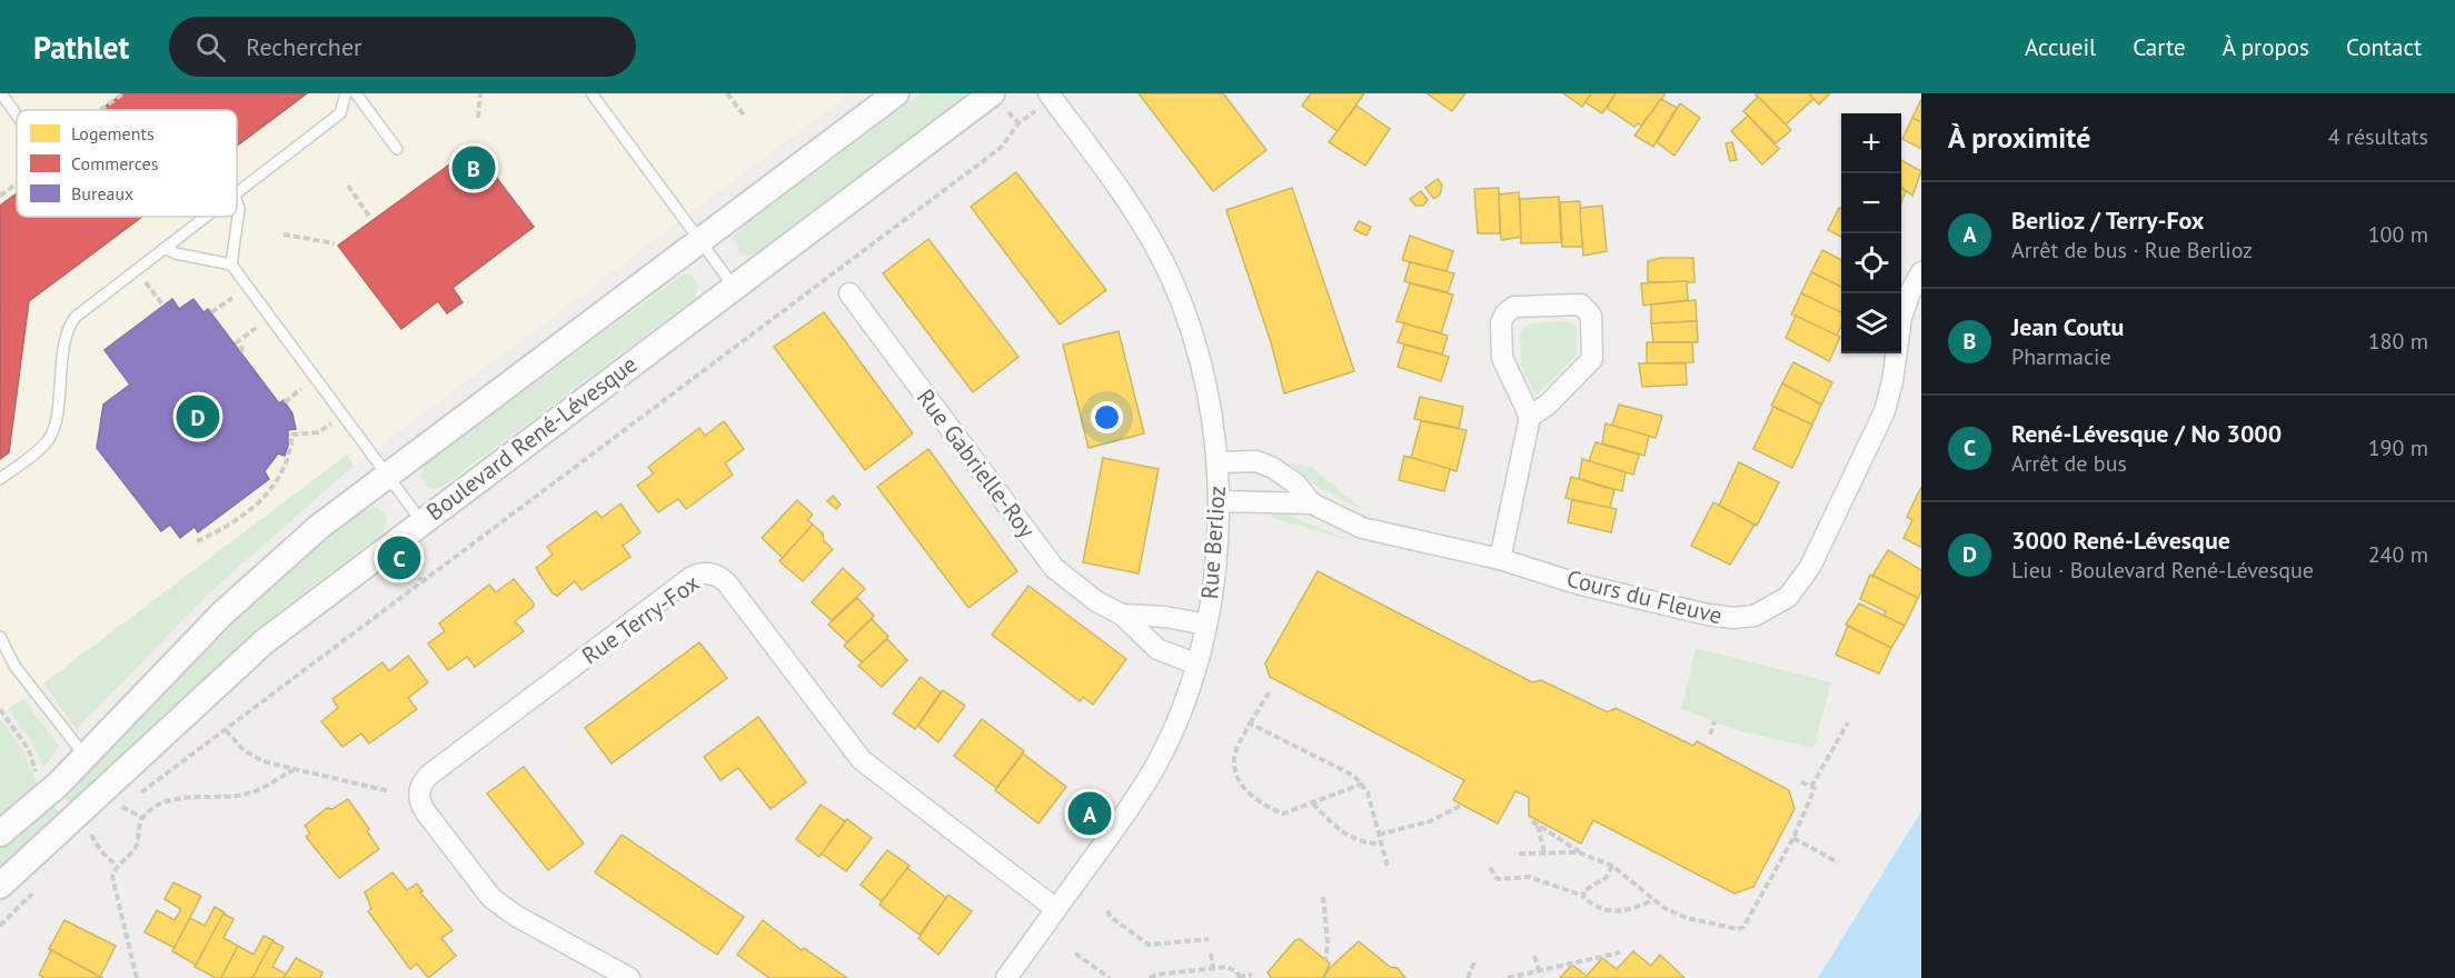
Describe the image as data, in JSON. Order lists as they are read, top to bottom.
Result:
{
  "streets": {
    "street": [
      "Boulevard René-Lévesque",
      "Rue Gabrielle-Roy",
      "Rue Berlioz",
      "Cours du Fleuve",
      "Rue Terry-Fox"
    ]
  },
  "crossings": [
    ["Rue Gabrielle-Roy", "Rue Berlioz"],
    ["Rue Berlioz", "Cours du Fleuve"],
    ["Rue Berlioz", "Rue Terry-Fox"]
  ],
  "legend": ["Logements", "Commerces", "Bureaux"],
  "page": {
    "header": "Pathlet",
    "search": "Rechercher",
    "nav": [
      "Accueil",
      "Carte",
      "À propos",
      "Contact"
    ],
    "heading": ["À proximité", "4 résultats"],
    "map_buttons": ["+", "−"],
    "pins": [
      "B",
      "D",
      "C",
      "A"
    ],
    "list": [
      {
        "mark": "A",
        "name": "Berlioz / Terry-Fox",
        "note": "Arrêt de bus · Rue Berlioz",
        "value": "100 m"
      },
      {
        "mark": "B",
        "name": "Jean Coutu",
        "note": "Pharmacie",
        "value": "180 m"
      },
      {
        "mark": "C",
        "name": "René-Lévesque / No 3000",
        "note": "Arrêt de bus",
        "value": "190 m"
      },
      {
        "mark": "D",
        "name": "3000 René-Lévesque",
        "note": "Lieu · Boulevard René-Lévesque",
        "value": "240 m"
      }
    ]
  }
}
